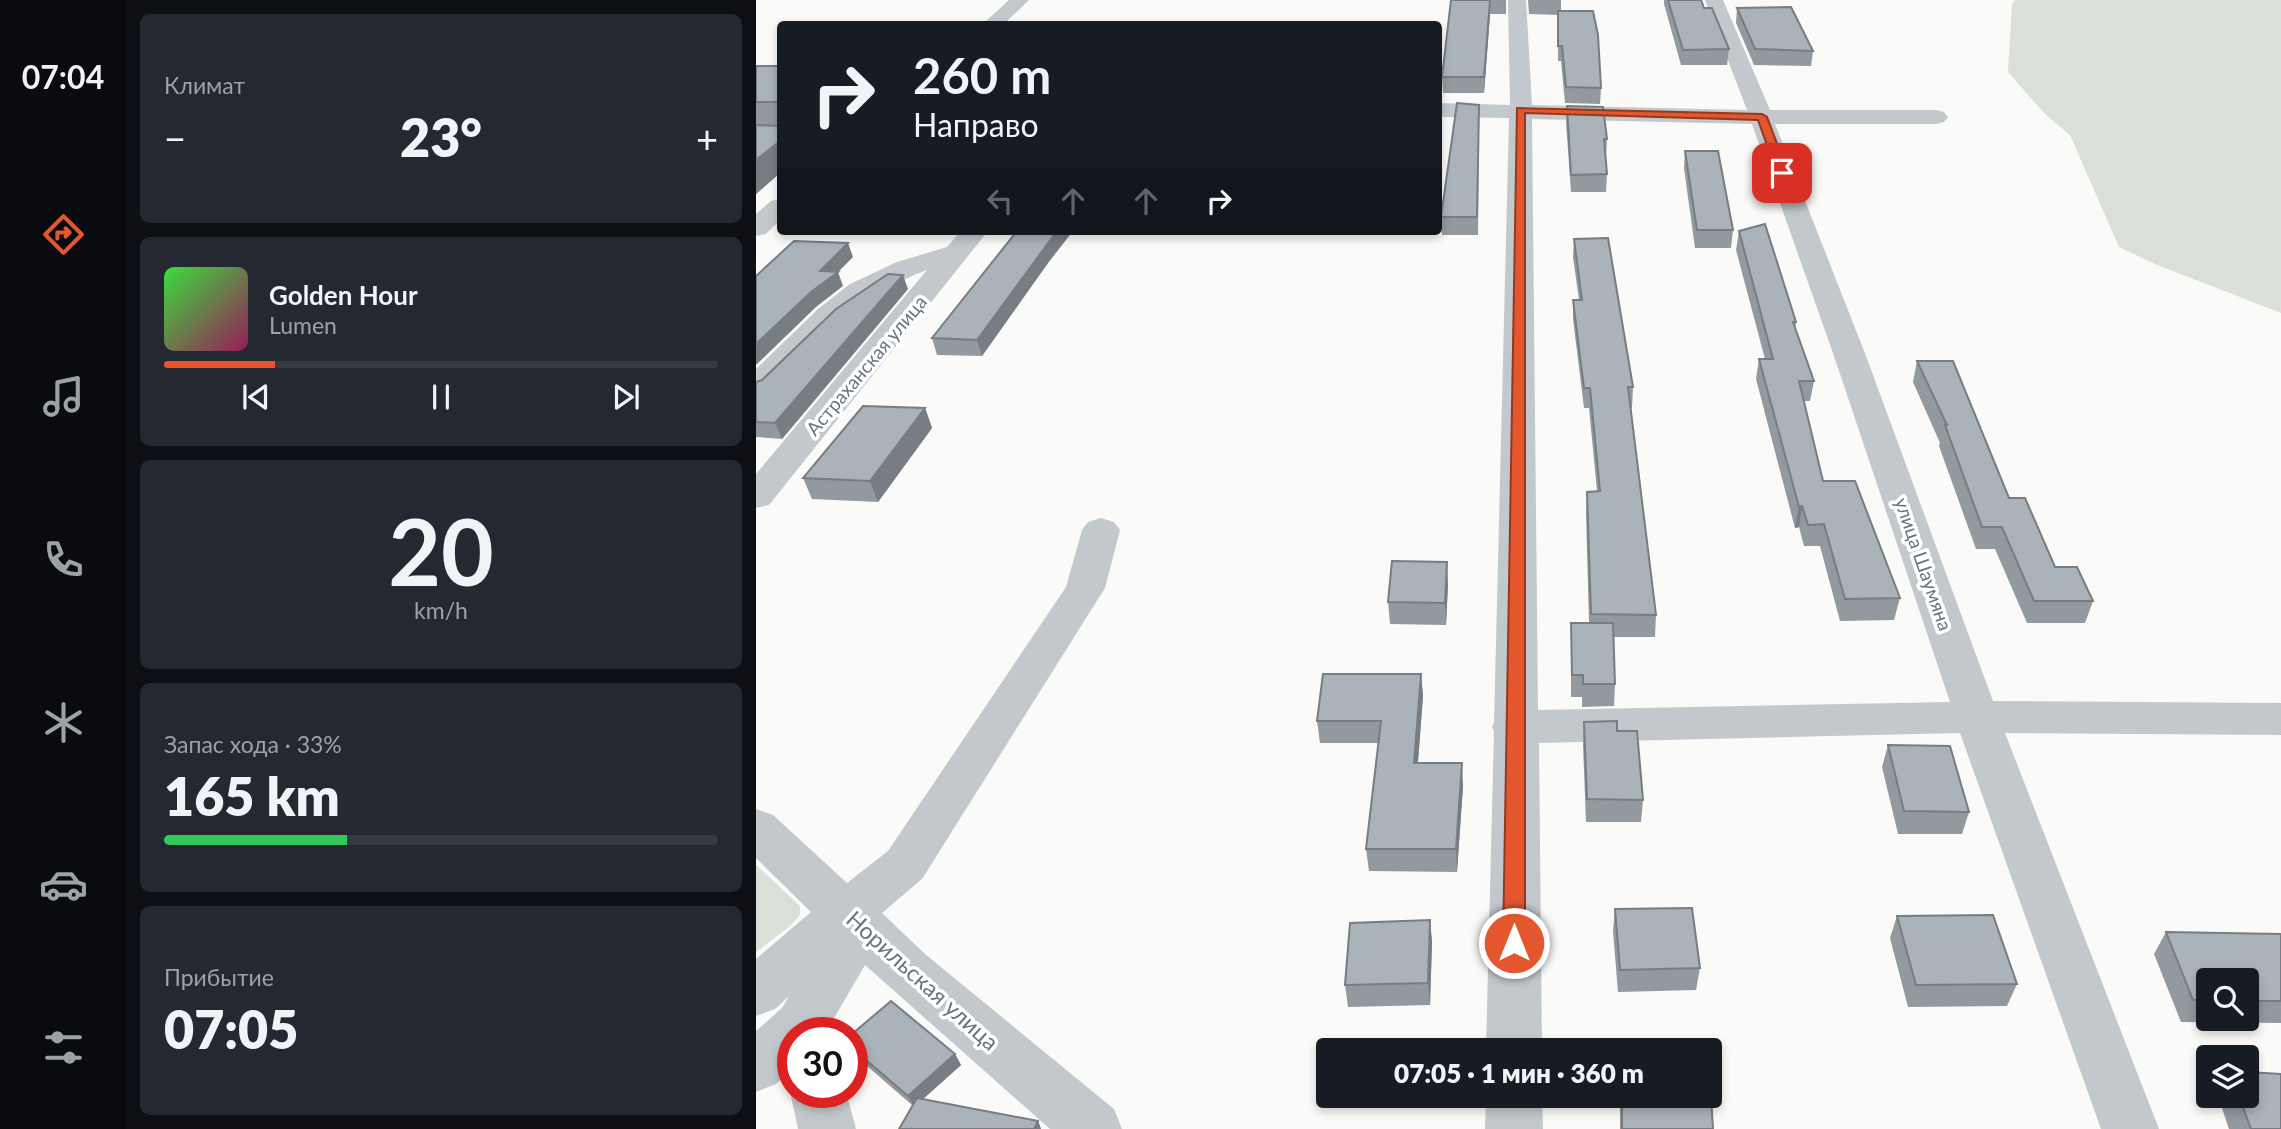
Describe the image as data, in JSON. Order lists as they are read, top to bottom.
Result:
{
  "streets": {
    "street": ["Астраханская улица", "улица Шаумяна", "Норильская улица"]
  },
  "page": {
    "tabs": "07:04",
    "tile": [
      "Климат",
      ["20", "km/h"],
      ["Запас хода · 33%", "165 km"],
      ["Прибытие", "07:05"]
    ],
    "turn": ["260 m", "Направо"],
    "heat": ["−", "23°", "+"],
    "song": ["Golden Hour", "Lumen"],
    "limit": "30",
    "trip": "07:05 · 1 мин · 360 m"
  }
}
